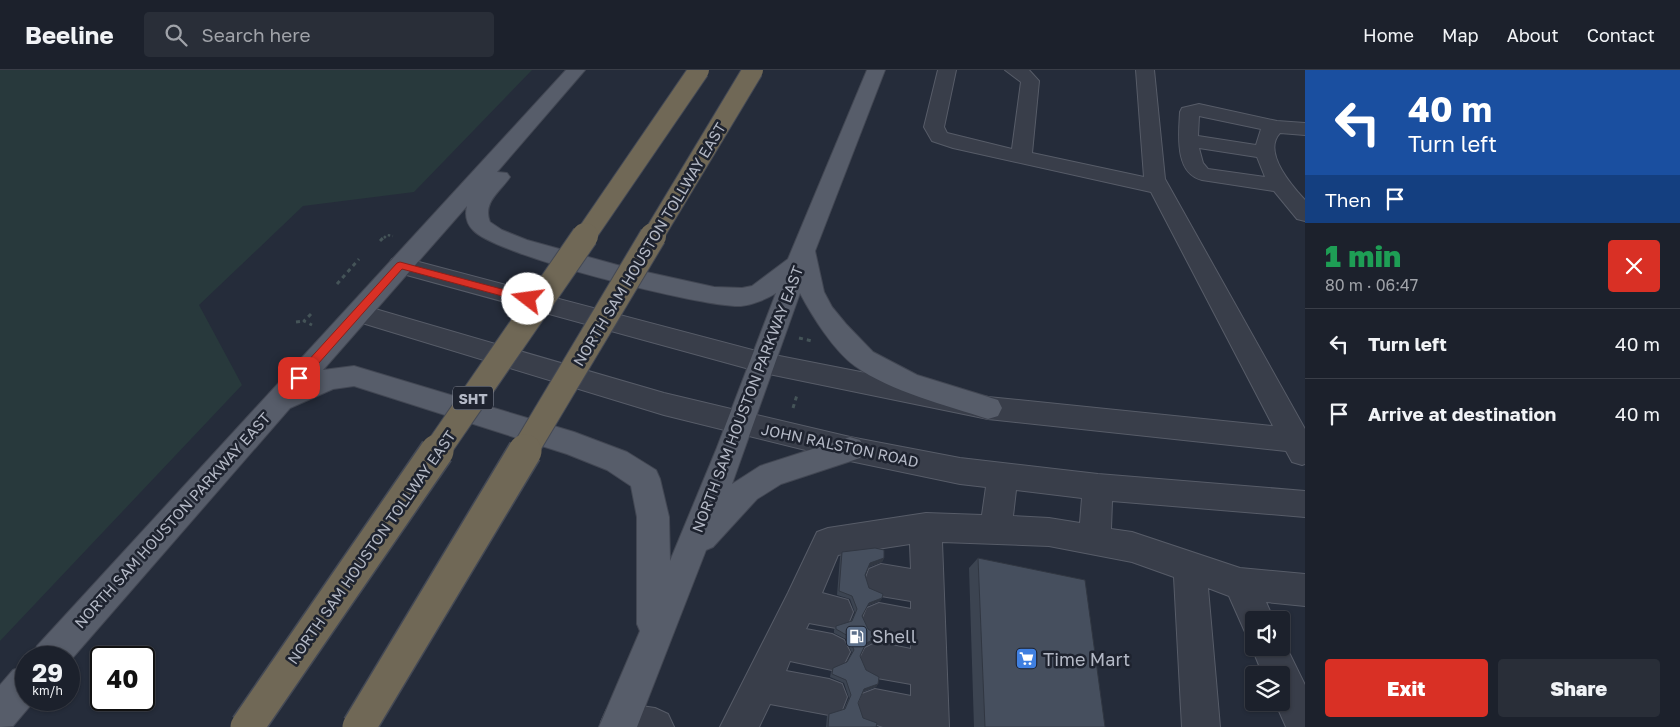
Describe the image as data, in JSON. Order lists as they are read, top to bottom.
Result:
{
  "streets": {
    "highway": ["NORTH SAM HOUSTON TOLLWAY EAST", "SHT"],
    "main road": ["NORTH SAM HOUSTON PARKWAY EAST"],
    "street": ["JOHN RALSTON ROAD"]
  },
  "crossings": [
    ["NORTH SAM HOUSTON PARKWAY EAST", "JOHN RALSTON ROAD"]
  ],
  "places": {
    "fuel station": ["Shell"],
    "supermarket": ["Time Mart"]
  },
  "page": {
    "header": "Beeline",
    "search": "Search here",
    "nav": [
      "Home",
      "Map",
      "About",
      "Contact"
    ],
    "turn": ["40 m", "Turn left"],
    "then": "Then",
    "heading": ["1 min", "80 m · 06:47"],
    "list": [
      {
        "name": "Turn left",
        "value": "40 m"
      },
      {
        "name": "Arrive at destination",
        "value": "40 m"
      }
    ],
    "speed": "29 km/h",
    "limit": "40",
    "buttons": ["Exit", "Share"]
  }
}
